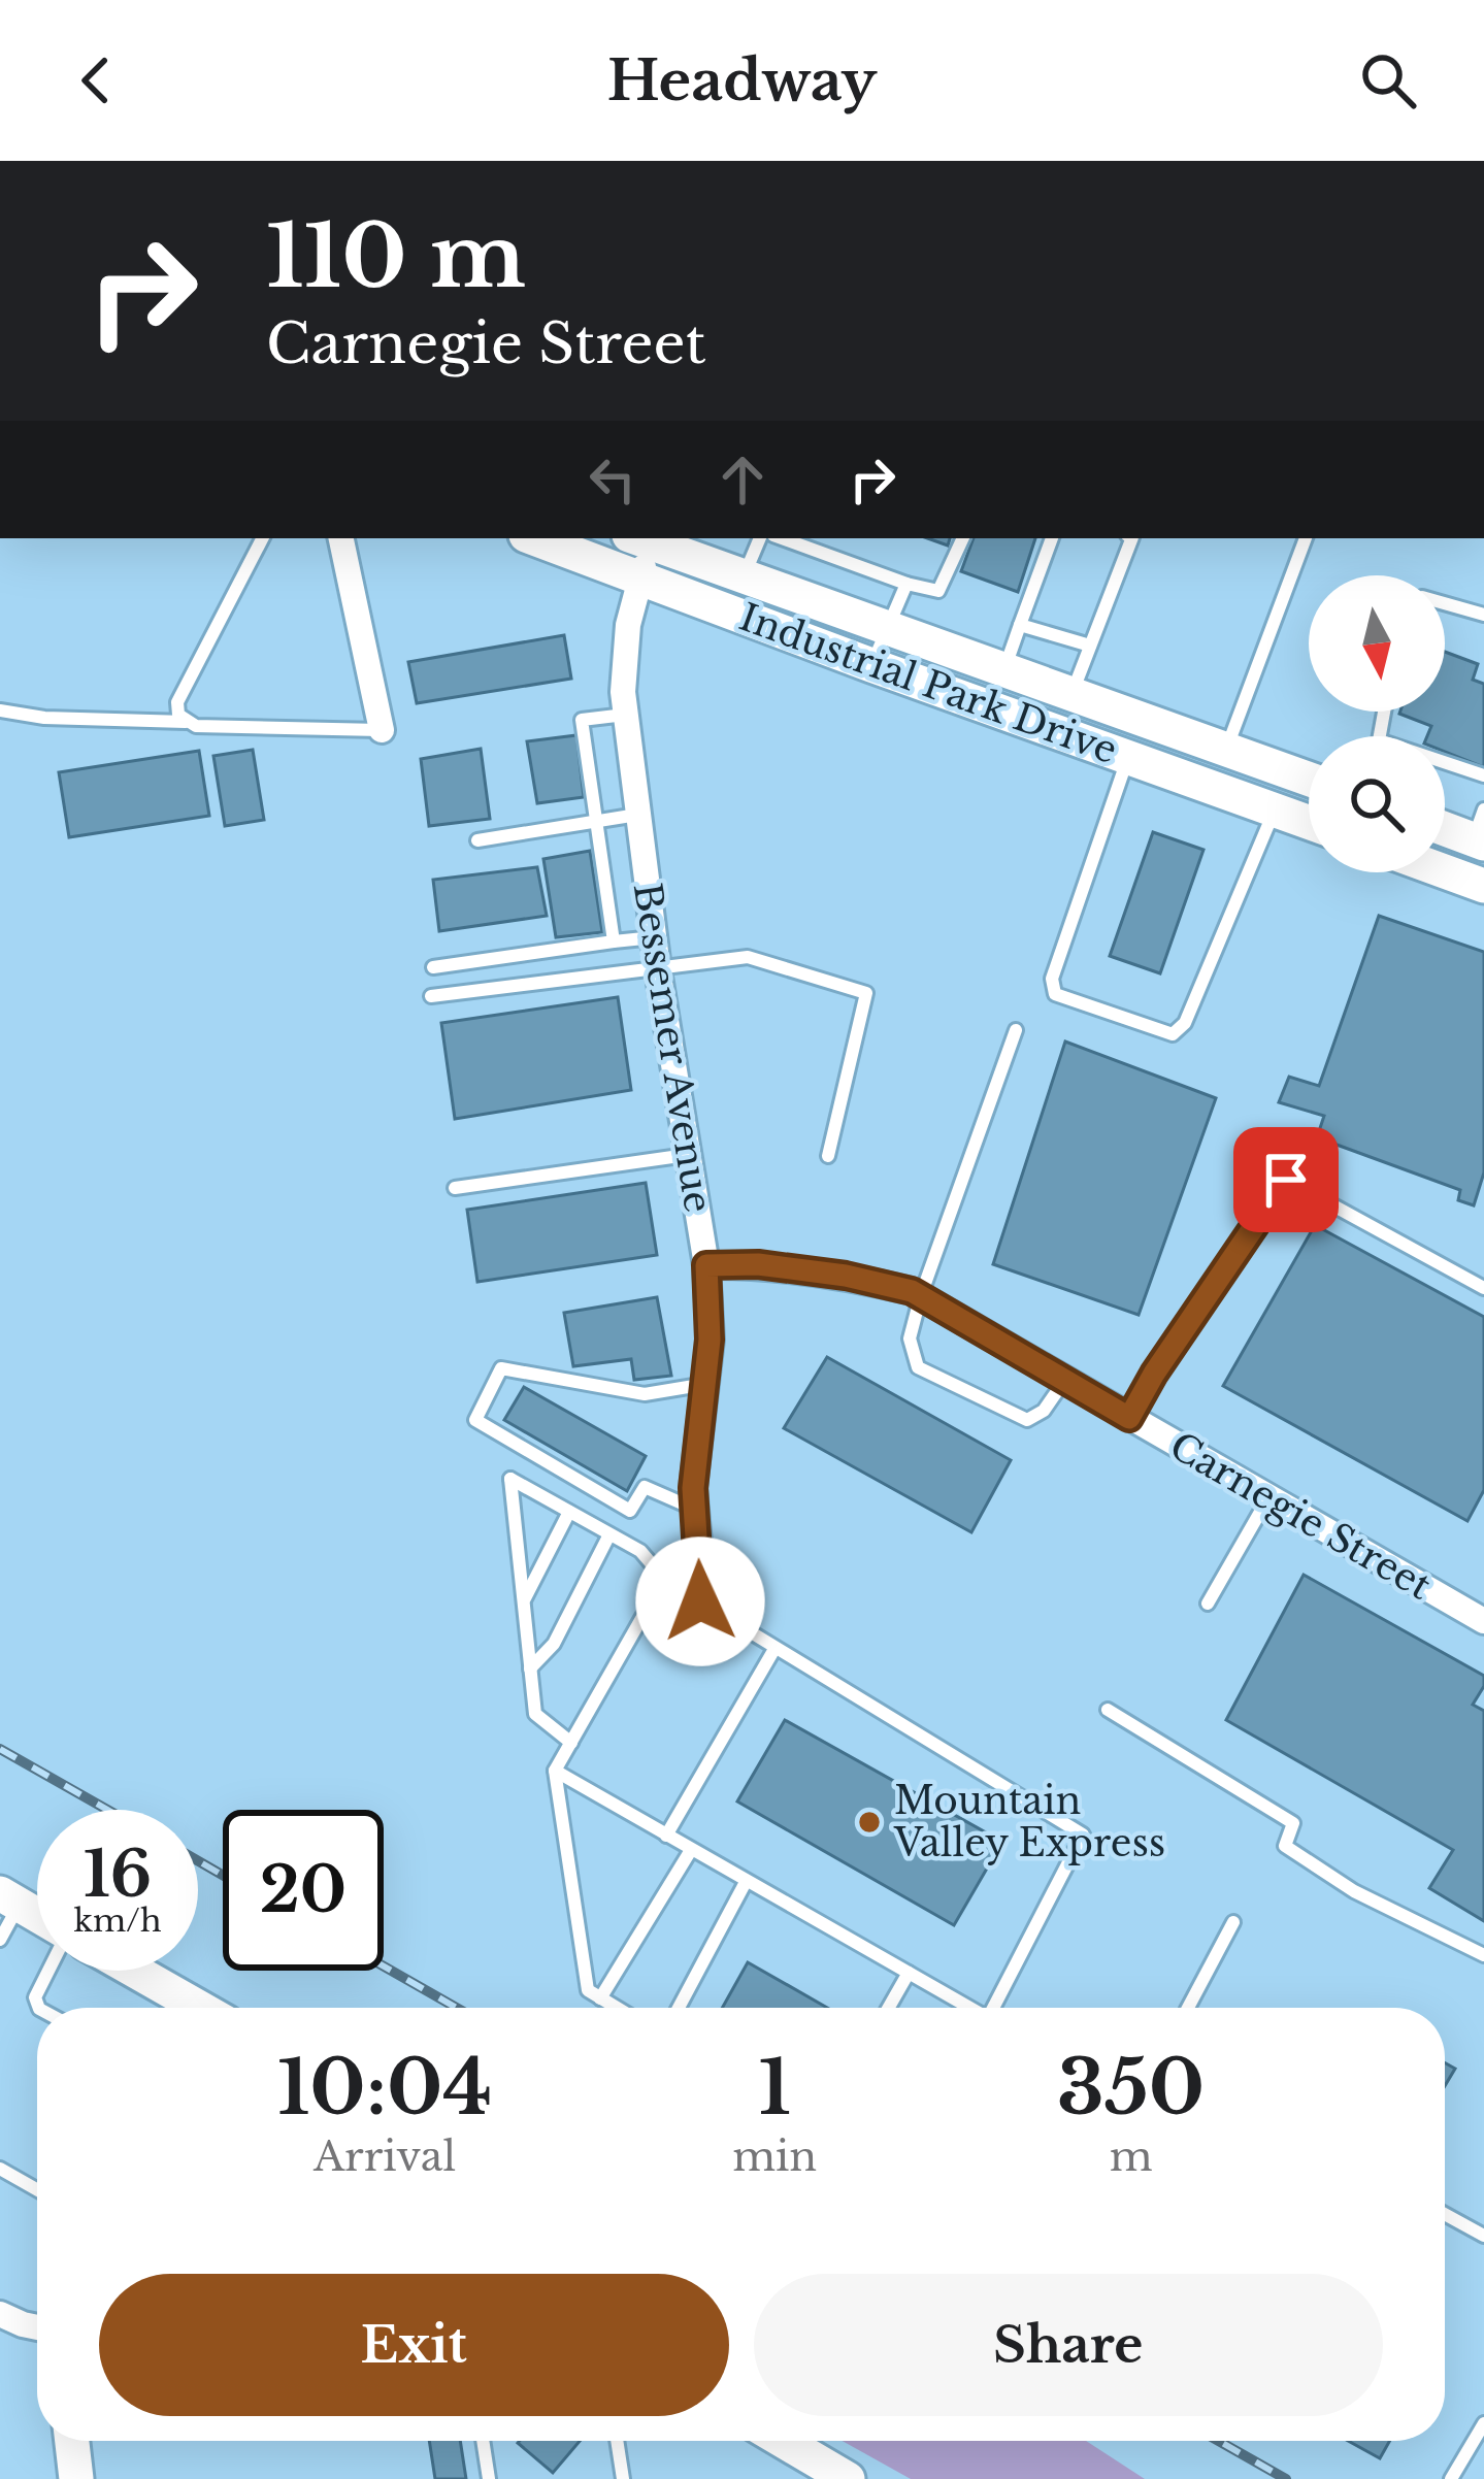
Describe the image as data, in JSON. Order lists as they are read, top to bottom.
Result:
{
  "streets": {
    "street": ["Industrial Park Drive", "Bessemer Avenue", "Carnegie Street"]
  },
  "crossings": [
    ["Industrial Park Drive", "Bessemer Avenue"],
    ["Bessemer Avenue", "Carnegie Street"]
  ],
  "places": ["Mountain Valley Express"],
  "north": "bottom",
  "page": {
    "header": "Headway",
    "turn": ["110 m", "Carnegie Street"],
    "speed": "16 km/h",
    "limit": "20",
    "eta": [
      "10:04",
      "Arrival",
      "1",
      "min",
      "350",
      "m"
    ],
    "buttons": ["Exit", "Share"]
  }
}
